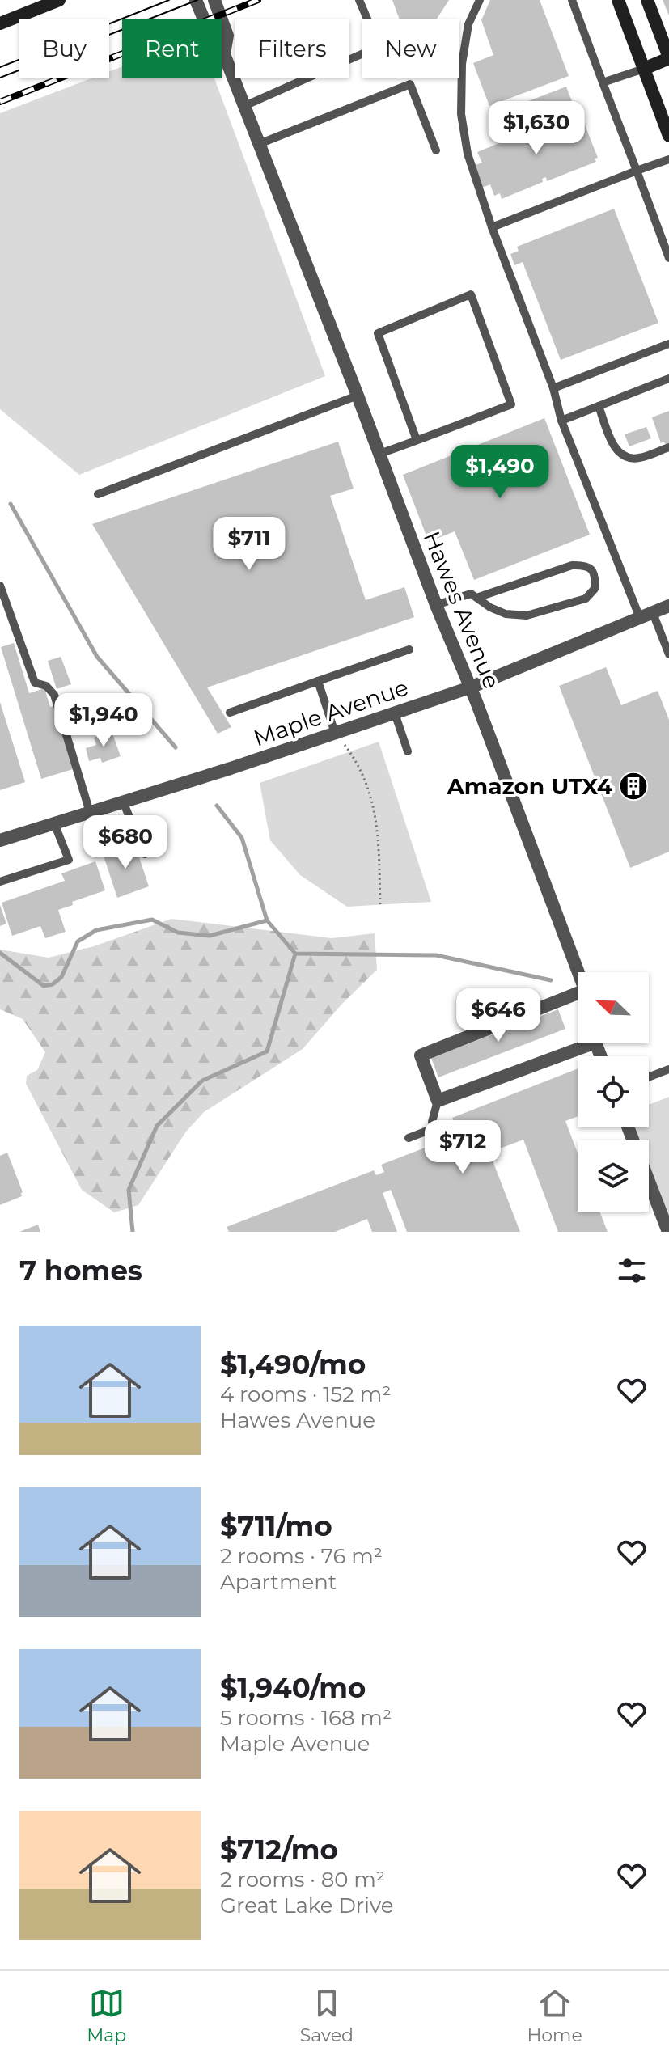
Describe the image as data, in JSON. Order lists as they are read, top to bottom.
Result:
{
  "streets": {
    "street": ["Hawes Avenue", "Maple Avenue"]
  },
  "crossings": [
    ["Hawes Avenue", "Maple Avenue"]
  ],
  "places": {
    "building": ["Amazon UTX4"]
  },
  "north": "top left",
  "page": {
    "chip": [
      "Buy",
      "Rent",
      "Filters",
      "New"
    ],
    "price": [
      "$1,630",
      "$1,490",
      "$711",
      "$1,940",
      "$680",
      "$646",
      "$712"
    ],
    "heading": "7 homes",
    "list": [
      {
        "name": "$1,490/mo",
        "note": "4 rooms · 152 m² · Hawes Avenue"
      },
      {
        "name": "$711/mo",
        "note": "2 rooms · 76 m² · Apartment"
      },
      {
        "name": "$1,940/mo",
        "note": "5 rooms · 168 m² · Maple Avenue"
      },
      {
        "name": "$712/mo",
        "note": "2 rooms · 80 m² · Great Lake Drive"
      }
    ],
    "tabs": ["Map", "Saved", "Home"]
  }
}
